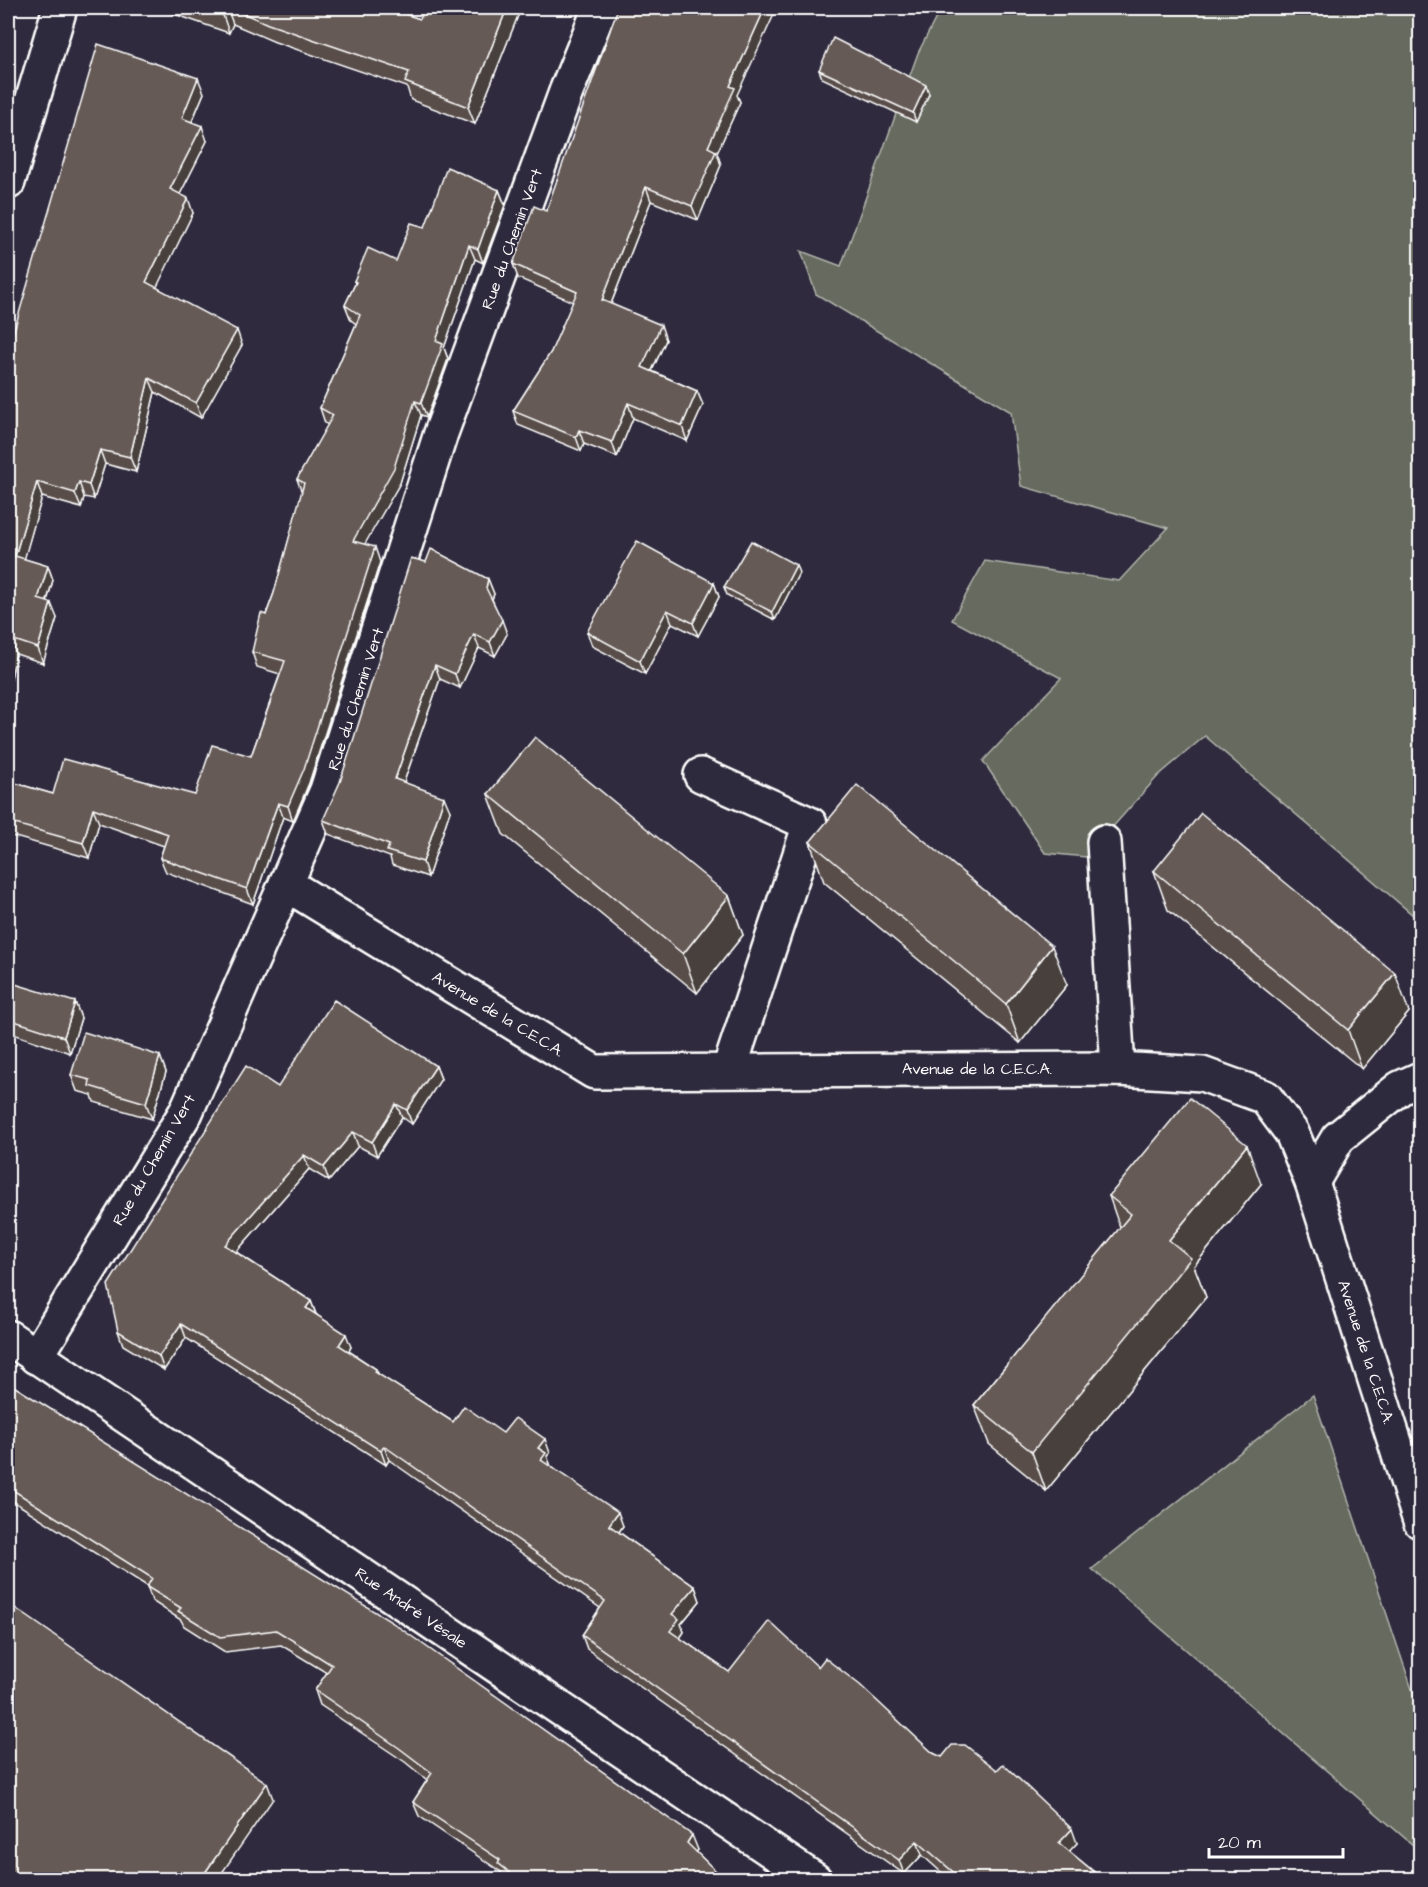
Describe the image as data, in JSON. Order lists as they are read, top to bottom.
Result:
{
  "streets": {
    "street": ["Rue du Chemin Vert", "Avenue de la C.E.C.A.", "Rue André Vésale"]
  },
  "crossings": [
    ["Rue du Chemin Vert", "Avenue de la C.E.C.A."],
    ["Rue du Chemin Vert", "Rue André Vésale"]
  ],
  "scale_bar": "20 m"
}
